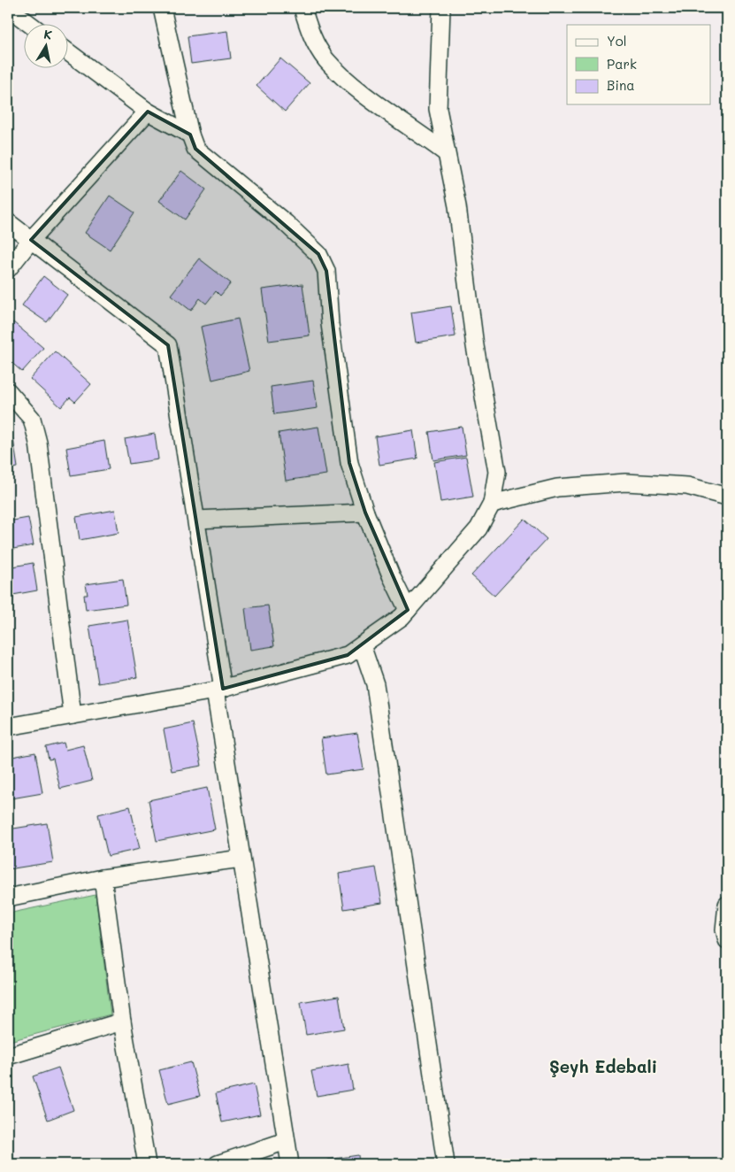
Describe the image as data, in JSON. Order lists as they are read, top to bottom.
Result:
{
  "districts": ["Şeyh Edebali"],
  "legend": ["Yol", "Park", "Bina"],
  "north": "top"
}
